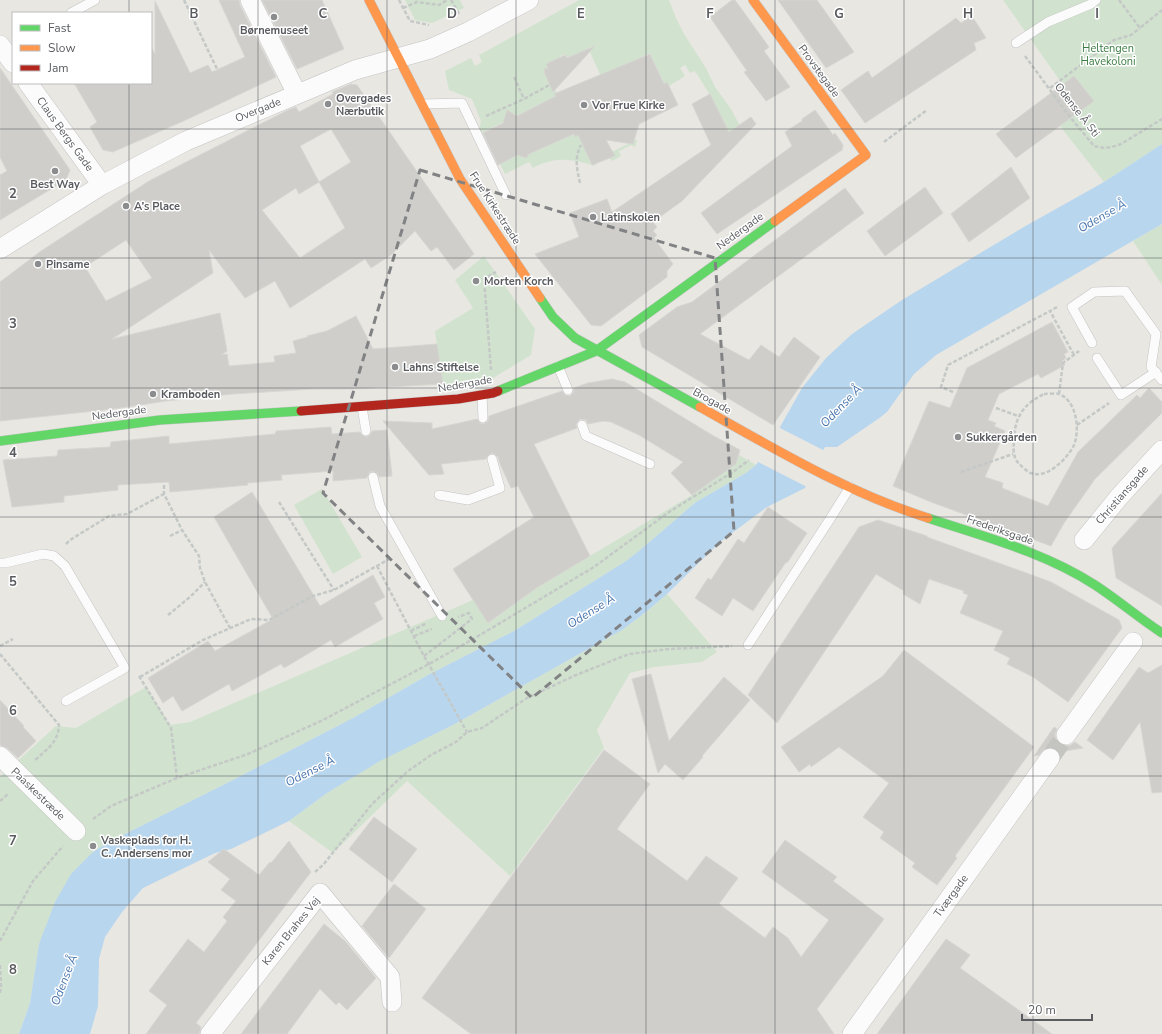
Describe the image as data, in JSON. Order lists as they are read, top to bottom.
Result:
{
  "streets": {
    "street": [
      "Provstegade",
      "Overgade",
      "Claus Bergs Gade",
      "Frue Kirkestræde",
      "Nedergade",
      "Brogade",
      "Christiansgade",
      "Frederiksgade",
      "Paaskestræde",
      "Tværgade",
      "Karen Brahes Vej"
    ],
    "path": ["Odense Å Sti"]
  },
  "crossings": [
    ["Provstegade", "Nedergade"],
    ["Overgade", "Claus Bergs Gade"],
    ["Overgade", "Frue Kirkestræde"],
    ["Frue Kirkestræde", "Nedergade"],
    ["Frue Kirkestræde", "Brogade"],
    ["Nedergade", "Brogade"],
    ["Brogade", "Frederiksgade"]
  ],
  "water": ["Odense Å"],
  "parks": ["Heltengen Havekoloni"],
  "places": [
    "Børnemuseet",
    "Overgades Nærbutik",
    "Vor Frue Kirke",
    "Best Way",
    "A’s Place",
    "Latinskolen",
    "Pinsame",
    "Morten Korch",
    "Lahns Stiftelse",
    "Kramboden",
    "Sukkergården",
    "Vaskeplads for H. C. Andersens mor"
  ],
  "legend": ["Fast", "Slow", "Jam"],
  "scale_bar": "20 m",
  "grid": {
    "columns": [
      "B",
      "C",
      "D",
      "E",
      "F",
      "G",
      "H",
      "I"
    ],
    "rows": [
      "2",
      "3",
      "4",
      "5",
      "6",
      "7",
      "8"
    ]
  }
}
